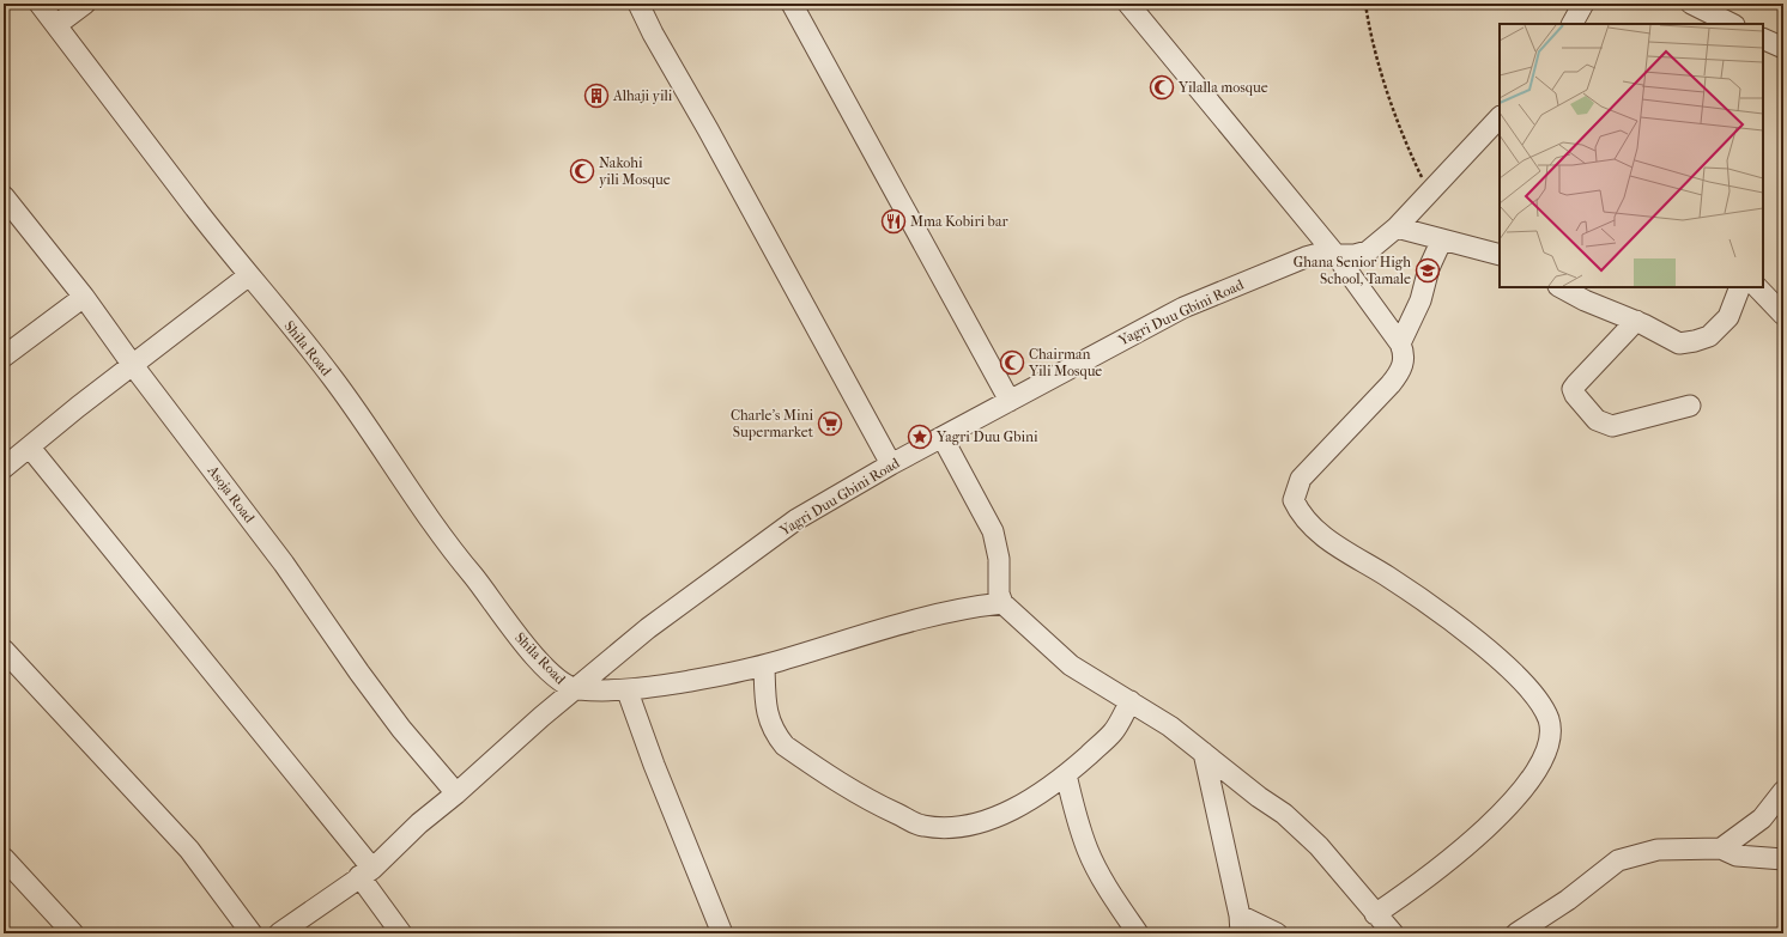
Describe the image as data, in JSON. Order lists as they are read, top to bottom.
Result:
{
  "streets": {
    "street": ["Yagri Duu Gbini Road", "Shila Road", "Asoja Road"]
  },
  "crossings": [
    ["Yagri Duu Gbini Road", "Shila Road"],
    ["Yagri Duu Gbini Road", "Asoja Road"]
  ],
  "places": {
    "mosque": ["Yilalla mosque", "Nakohi yili Mosque", "Chairman Yili Mosque"],
    "building": ["Alhaji yili"],
    "restaurant": ["Mma Kobiri bar"],
    "school or university": ["Ghana Senior High School, Tamale"],
    "supermarket": ["Charle's Mini Supermarket"],
    "place": ["Yagri Duu Gbini"]
  }
}
